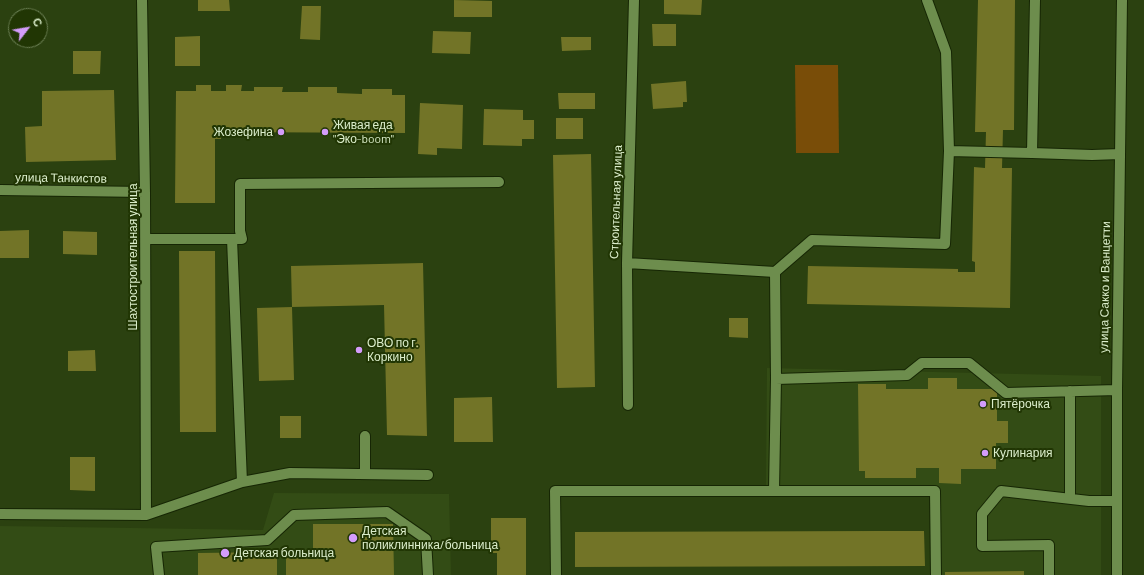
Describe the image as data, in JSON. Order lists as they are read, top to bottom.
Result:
{
  "streets": {
    "street": [
      "улица Танкистов",
      "Строительная улица",
      "Шахтостроительная улица",
      "улица Сакко и Ванцетти"
    ]
  },
  "crossings": [
    ["улица Танкистов", "Шахтостроительная улица"]
  ],
  "places": [
    "Жозефина",
    "Живая еда \"Эко-boom\"",
    "ОВО по г. Коркино",
    "Пятёрочка",
    "Кулинария",
    "Детская поликлинника/больница",
    "Детская больница"
  ],
  "north": "top right"
}
